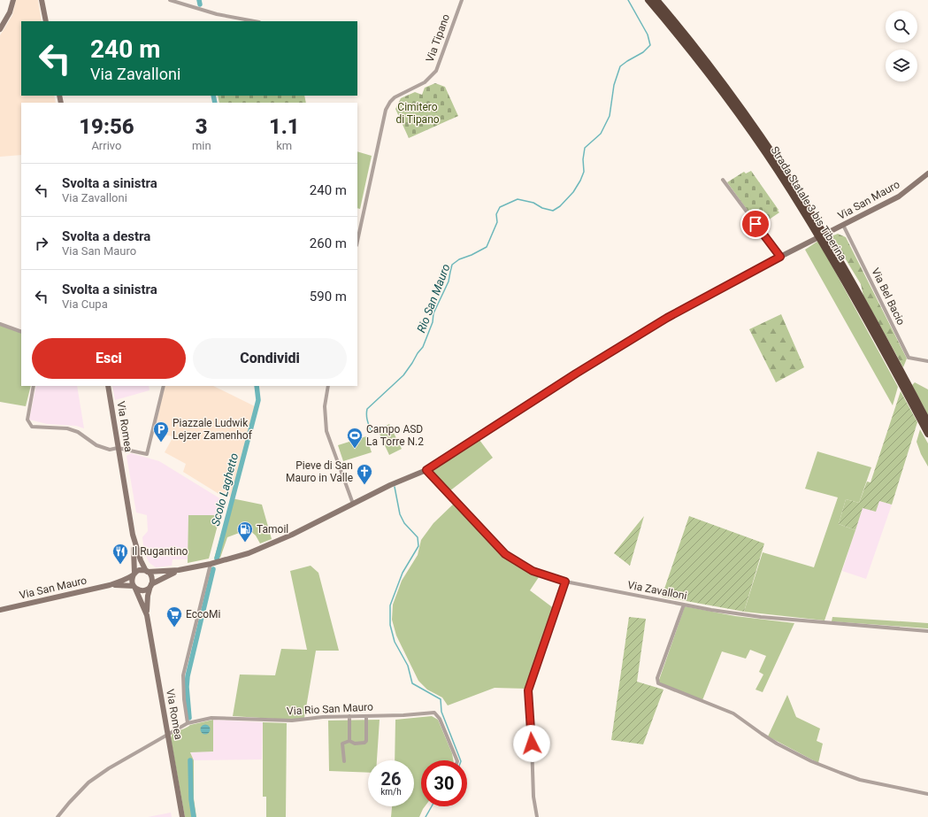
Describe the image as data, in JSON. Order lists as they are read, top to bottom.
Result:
{
  "streets": {
    "highway": ["Strada Statale 3 bis Tiberina"],
    "main road": ["Via San Mauro", "Via Romea"],
    "street": [
      "Via Tipano",
      "Via Bel Bacio",
      "Via Zavalloni",
      "Via Rio San Mauro"
    ]
  },
  "crossings": [
    ["Via San Mauro", "Via Bel Bacio"],
    ["Via San Mauro", "Via Romea"],
    ["Via San Mauro", "Via Zavalloni"],
    ["Via Romea", "Via Rio San Mauro"]
  ],
  "water": ["Rio San Mauro", "Scolo Laghetto"],
  "parks": ["Cimitero di Tipano"],
  "places": {
    "parking": ["Piazzale Ludwik Lejzer Zamenhof"],
    "sports": ["Campo ASD La Torre N.2"],
    "church": ["Pieve di San Mauro in Valle"],
    "fuel station": ["Tamoil"],
    "restaurant": ["Il Rugantino"],
    "supermarket": ["EccoMi"]
  },
  "page": {
    "turn": ["240 m", "Via Zavalloni"],
    "eta": [
      "19:56",
      "Arrivo",
      "3",
      "min",
      "1.1",
      "km"
    ],
    "list": [
      {
        "name": "Svolta a sinistra",
        "note": "Via Zavalloni",
        "value": "240 m"
      },
      {
        "name": "Svolta a destra",
        "note": "Via San Mauro",
        "value": "260 m"
      },
      {
        "name": "Svolta a sinistra",
        "note": "Via Cupa",
        "value": "590 m"
      }
    ],
    "buttons": ["Esci", "Condividi"],
    "speed": "26 km/h",
    "limit": "30"
  }
}
